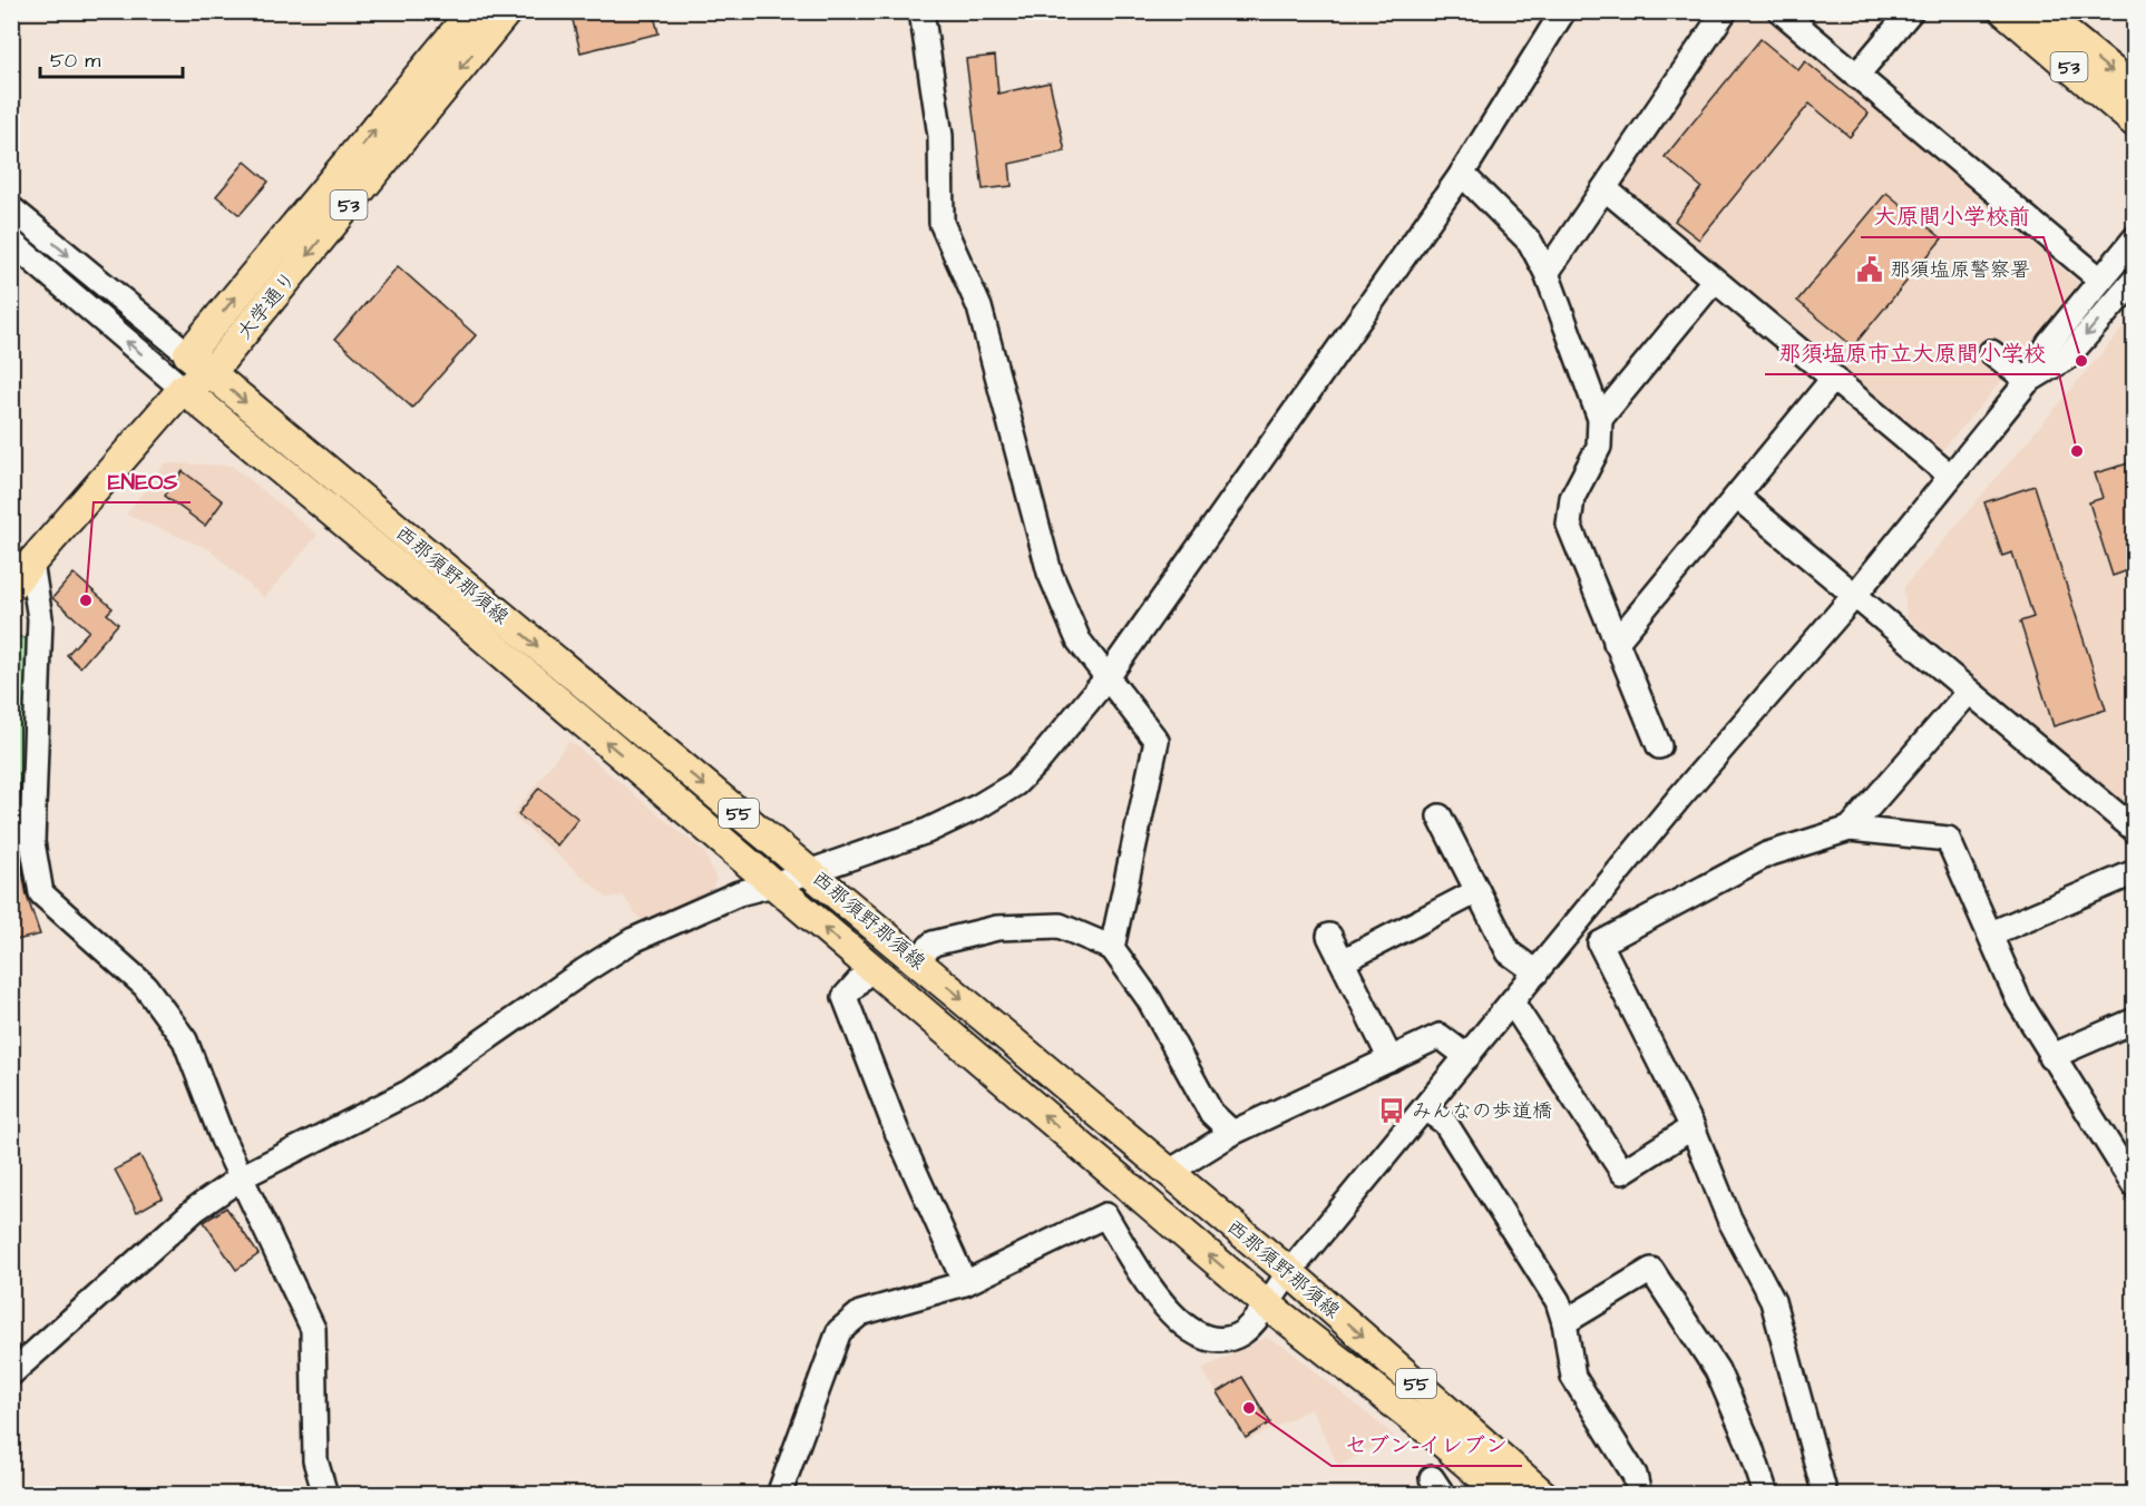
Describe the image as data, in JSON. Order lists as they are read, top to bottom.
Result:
{
  "streets": {
    "main road": [
      "53",
      "大学通り",
      "西那須野那須線",
      "55"
    ]
  },
  "crossings": [
    ["大学通り", "西那須野那須線"]
  ],
  "places": {
    "public building": ["那須塩原警察署"],
    "other": [
      "大原間小学校前",
      "那須塩原市立大原間小学校",
      "ENEOS",
      "セブン-イレブン"
    ],
    "bus stop": ["みんなの歩道橋"]
  },
  "scale_bar": "50 m"
}
